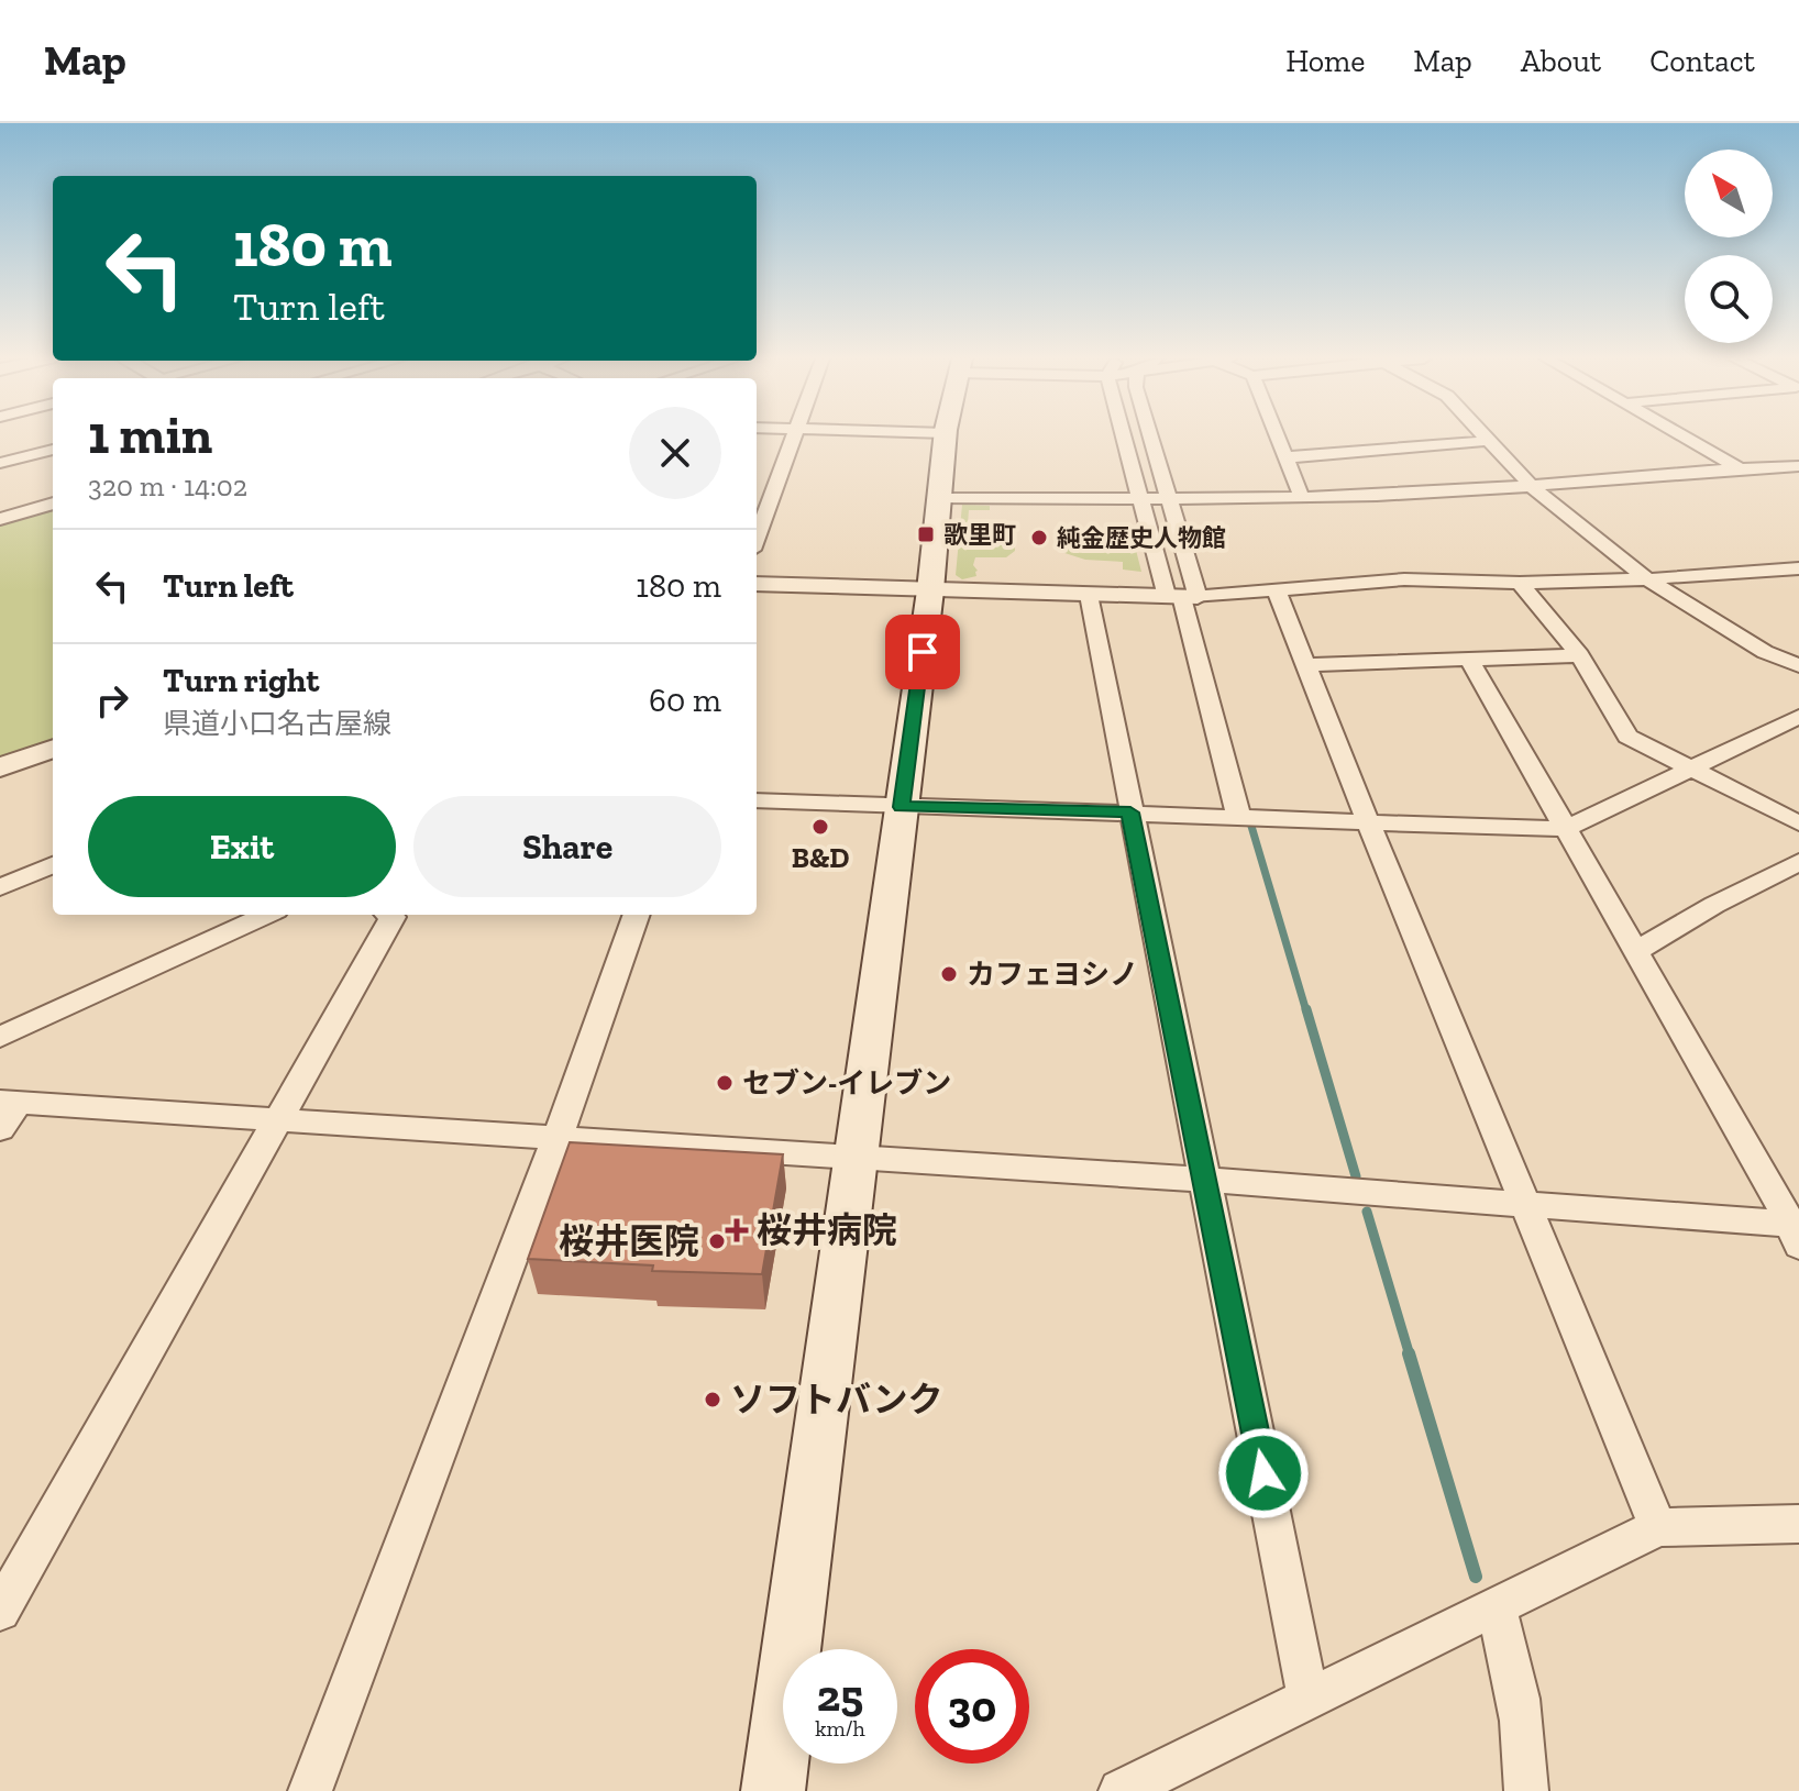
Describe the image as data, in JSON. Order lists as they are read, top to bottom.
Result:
{
  "places": {
    "transit": ["歌里町"],
    "other": [
      "純金歴史人物館",
      "B&D",
      "カフェヨシノ",
      "セブン-イレブン",
      "桜井医院",
      "ソフトバンク"
    ],
    "health": ["桜井病院"]
  },
  "north": "top left",
  "page": {
    "header": "Map",
    "nav": [
      "Home",
      "Map",
      "About",
      "Contact"
    ],
    "turn": ["180 m", "Turn left"],
    "heading": ["1 min", "320 m · 14:02"],
    "list": [
      {
        "name": "Turn left",
        "value": "180 m"
      },
      {
        "name": "Turn right",
        "note": "県道小口名古屋線",
        "value": "60 m"
      }
    ],
    "buttons": ["Exit", "Share"],
    "speed": "25 km/h",
    "limit": "30"
  }
}
